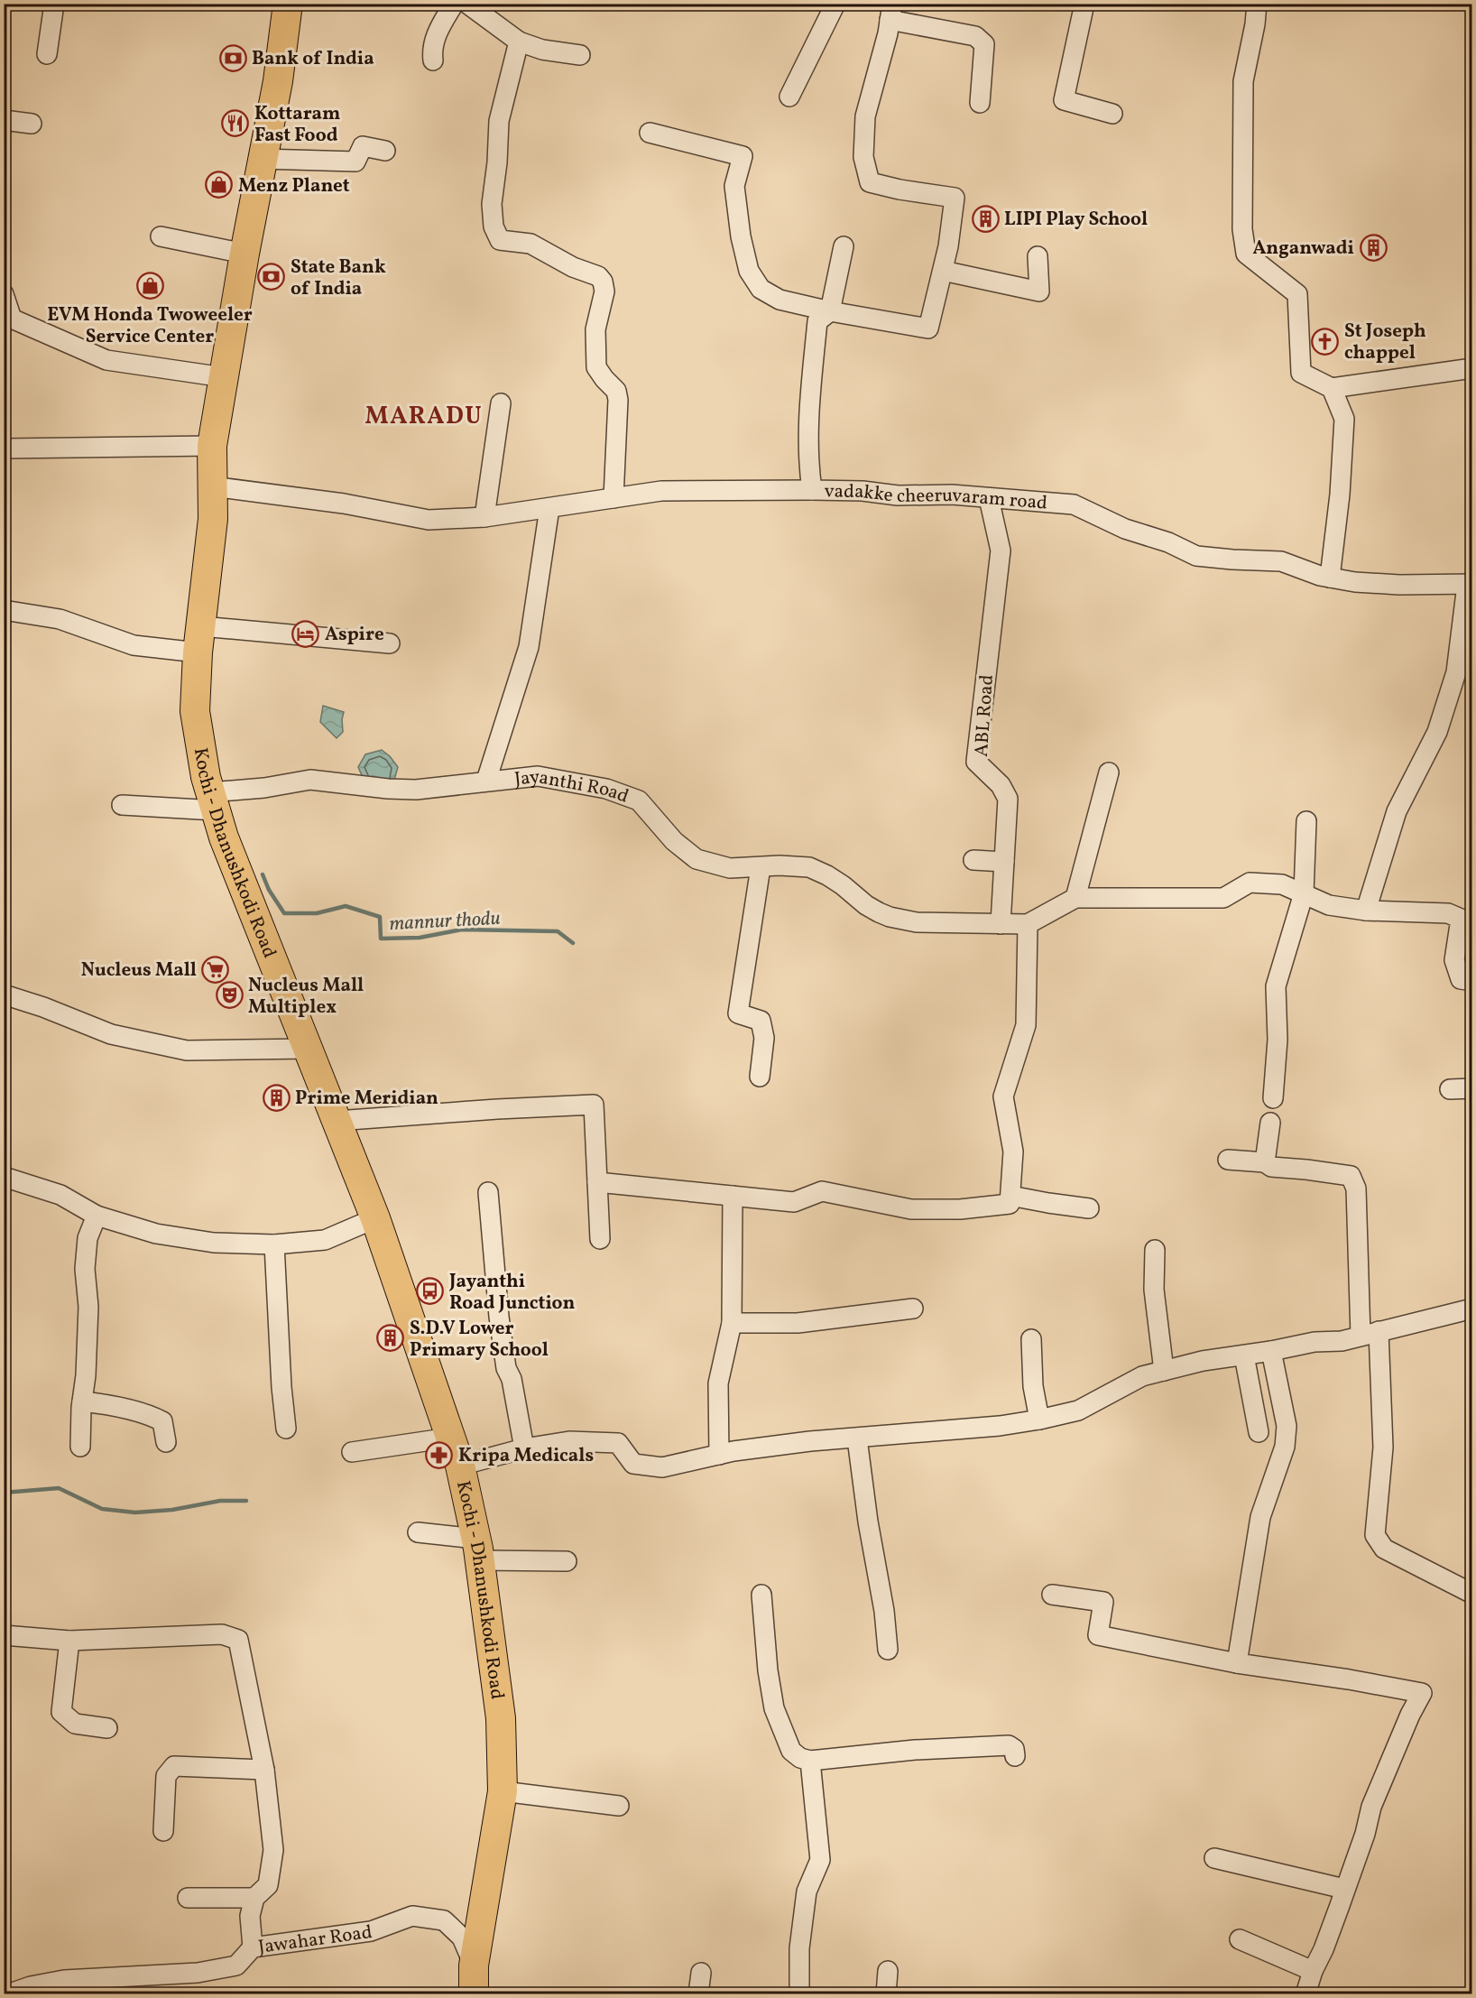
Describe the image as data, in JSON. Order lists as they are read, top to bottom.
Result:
{
  "streets": {
    "highway": ["Kochi - Dhanushkodi Road"],
    "street": [
      "vadakke cheeruvaram road",
      "ABL Road",
      "Jayanthi Road",
      "Jawahar Road"
    ]
  },
  "crossings": [
    ["vadakke cheeruvaram road", "ABL Road"],
    ["ABL Road", "Jayanthi Road"],
    ["Jayanthi Road", "Kochi - Dhanushkodi Road"],
    ["Kochi - Dhanushkodi Road", "Jawahar Road"]
  ],
  "districts": ["MARADU"],
  "water": ["mannur thodu"],
  "places": {
    "bank": ["Bank of India", "State Bank of India"],
    "restaurant": ["Kottaram Fast Food"],
    "shop": ["Menz Planet", "EVM Honda Twoweeler Service Center"],
    "building": [
      "LIPI Play School",
      "Anganwadi",
      "Prime Meridian",
      "S.D.V Lower Primary School"
    ],
    "church": ["St Joseph chappel"],
    "hotel": ["Aspire"],
    "supermarket": ["Nucleus Mall"],
    "theatre": ["Nucleus Mall Multiplex"],
    "bus stop": ["Jayanthi Road Junction"],
    "pharmacy": ["Kripa Medicals"]
  }
}
